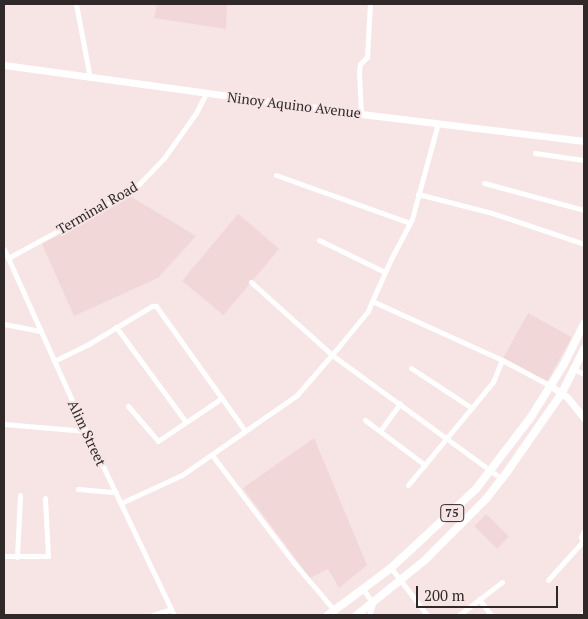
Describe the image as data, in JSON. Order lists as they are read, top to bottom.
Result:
{
  "streets": {
    "highway": ["75"],
    "main road": ["Ninoy Aquino Avenue"],
    "street": ["Terminal Road", "Alim Street"]
  },
  "crossings": [
    ["Ninoy Aquino Avenue", "Terminal Road"],
    ["Terminal Road", "Alim Street"]
  ],
  "scale_bar": "200 m"
}
